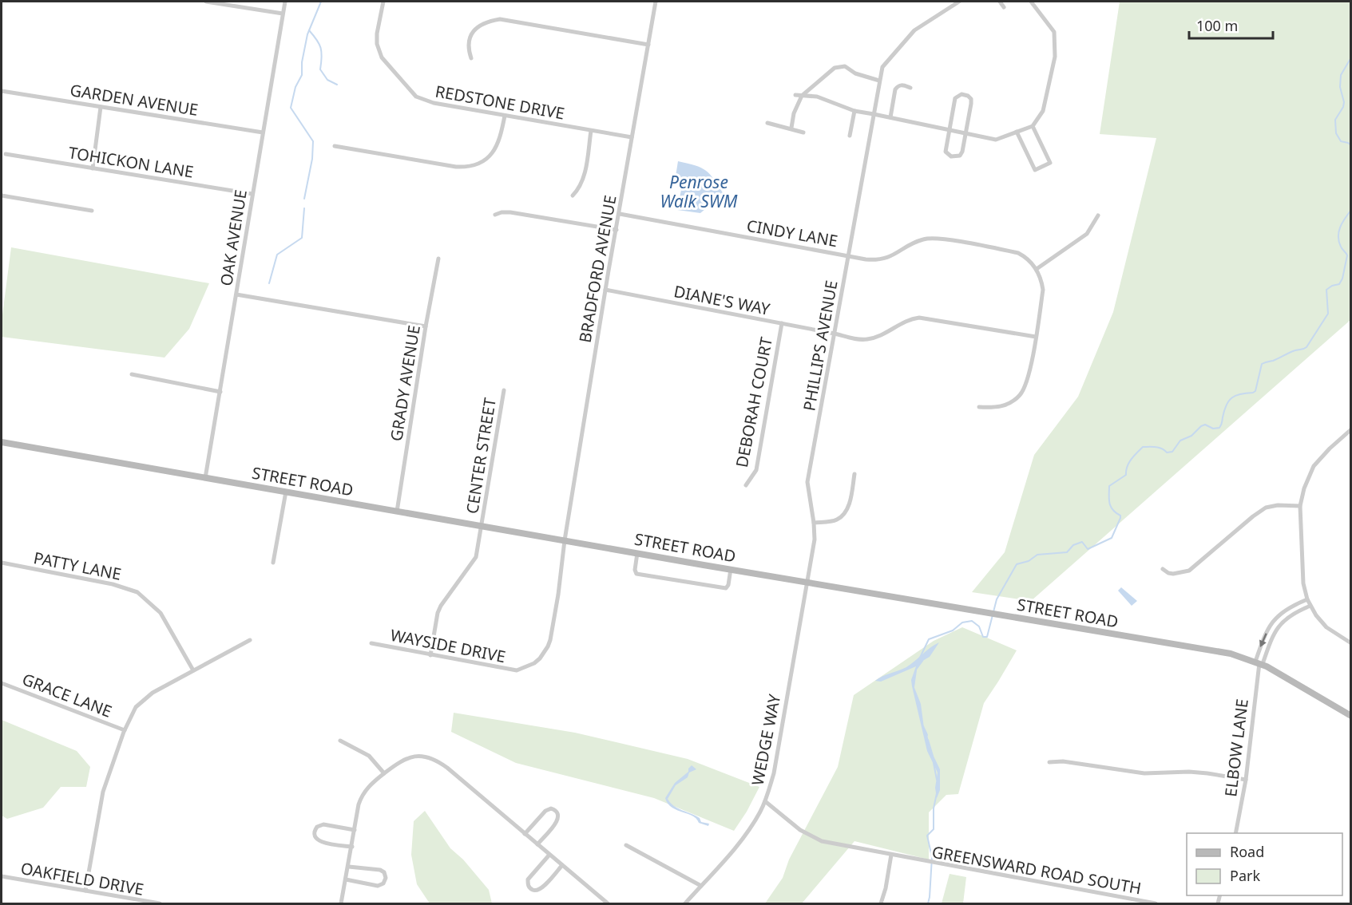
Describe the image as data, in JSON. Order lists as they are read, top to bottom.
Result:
{
  "streets": {
    "main road": ["STREET ROAD"],
    "street": [
      "GARDEN AVENUE",
      "REDSTONE DRIVE",
      "TOHICKON LANE",
      "CINDY LANE",
      "OAK AVENUE",
      "BRADFORD AVENUE",
      "DIANE'S WAY",
      "PHILLIPS AVENUE",
      "GRADY AVENUE",
      "DEBORAH COURT",
      "CENTER STREET",
      "PATTY LANE",
      "WAYSIDE DRIVE",
      "GRACE LANE",
      "WEDGE WAY",
      "ELBOW LANE",
      "GREENSWARD ROAD SOUTH",
      "OAKFIELD DRIVE"
    ]
  },
  "crossings": [
    ["GARDEN AVENUE", "OAK AVENUE"],
    ["REDSTONE DRIVE", "BRADFORD AVENUE"],
    ["TOHICKON LANE", "OAK AVENUE"],
    ["CINDY LANE", "BRADFORD AVENUE"],
    ["CINDY LANE", "PHILLIPS AVENUE"],
    ["OAK AVENUE", "STREET ROAD"],
    ["BRADFORD AVENUE", "DIANE'S WAY"],
    ["BRADFORD AVENUE", "STREET ROAD"],
    ["BRADFORD AVENUE", "WAYSIDE DRIVE"],
    ["DIANE'S WAY", "PHILLIPS AVENUE"],
    ["DIANE'S WAY", "DEBORAH COURT"],
    ["PHILLIPS AVENUE", "STREET ROAD"],
    ["PHILLIPS AVENUE", "WEDGE WAY"],
    ["GRADY AVENUE", "STREET ROAD"],
    ["CENTER STREET", "STREET ROAD"],
    ["CENTER STREET", "WAYSIDE DRIVE"],
    ["STREET ROAD", "WAYSIDE DRIVE"],
    ["STREET ROAD", "WEDGE WAY"],
    ["STREET ROAD", "ELBOW LANE"],
    ["WEDGE WAY", "GREENSWARD ROAD SOUTH"]
  ],
  "water": ["Penrose Walk SWM"],
  "legend": ["Road", "Park"],
  "scale_bar": "100 m"
}
